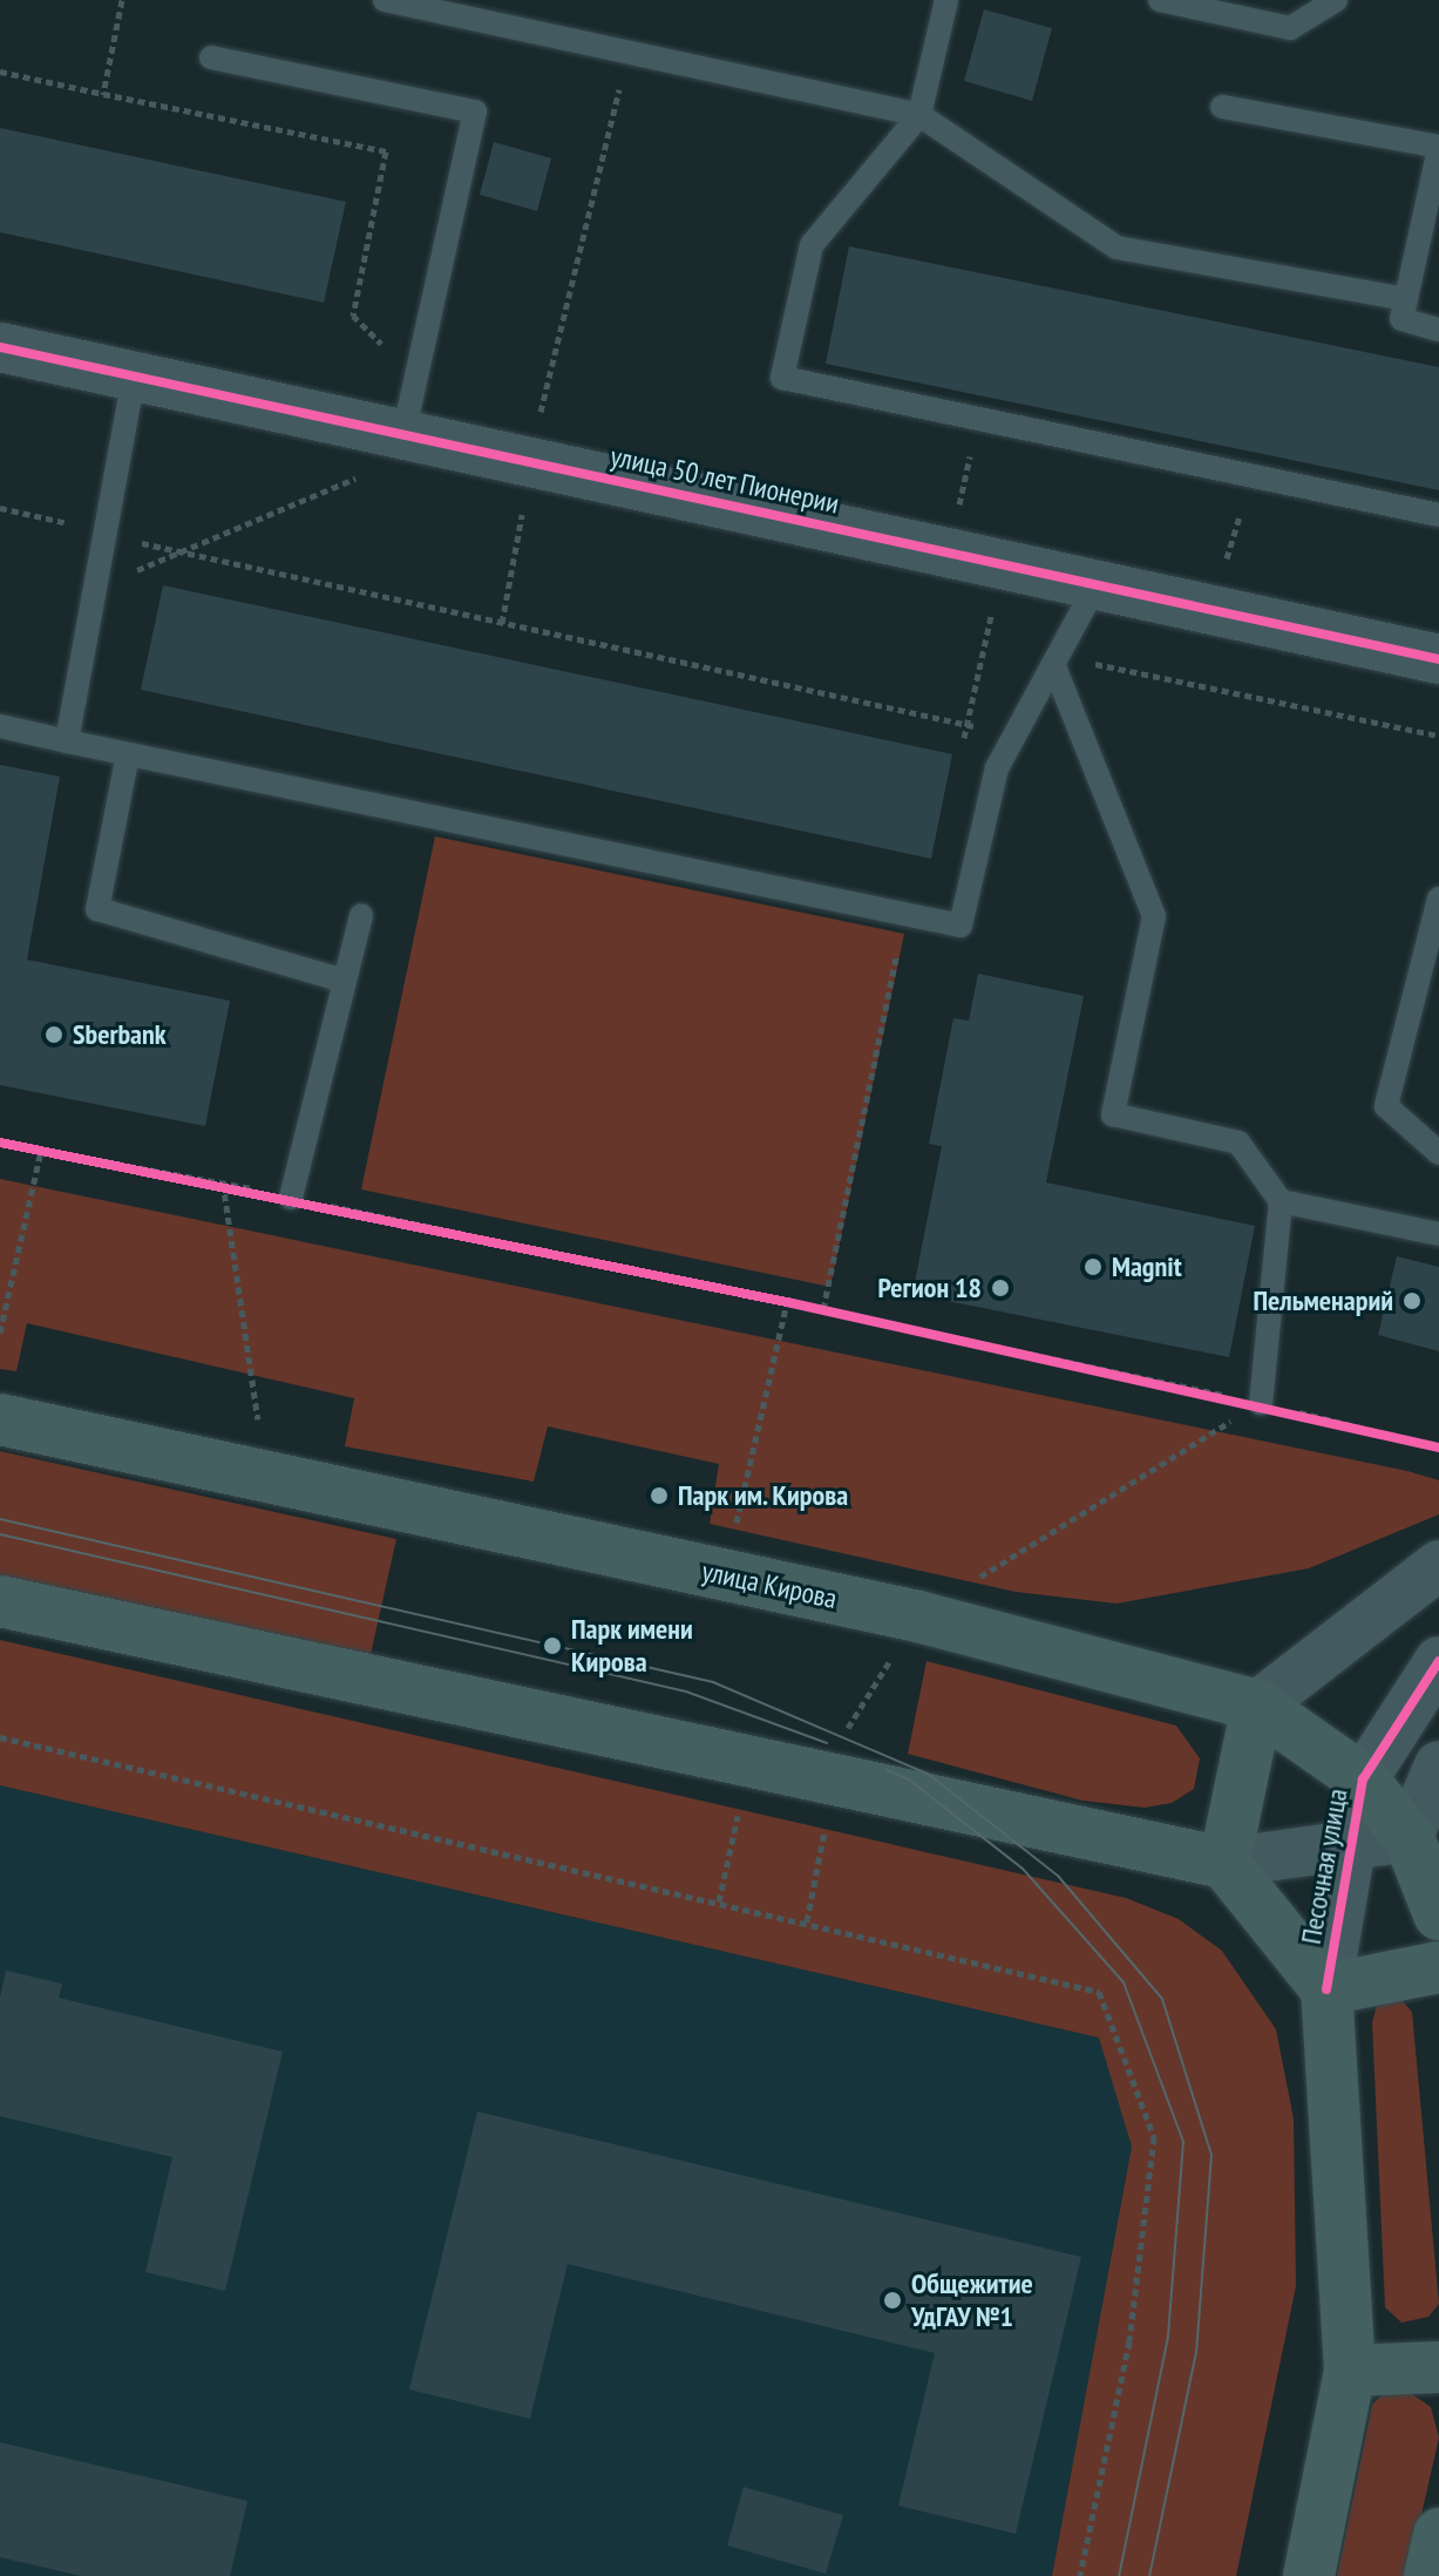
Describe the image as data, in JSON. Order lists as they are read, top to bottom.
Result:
{
  "streets": {
    "main road": ["улица Кирова", "Песочная улица"],
    "street": ["улица 50 лет Пионерии"]
  },
  "crossings": [
    ["улица Кирова", "Песочная улица"]
  ],
  "places": [
    "Sberbank",
    "Magnit",
    "Регион 18",
    "Пельменарий",
    "Парк им. Кирова",
    "Парк имени Кирова",
    "Общежитие УдГАУ №1"
  ]
}
